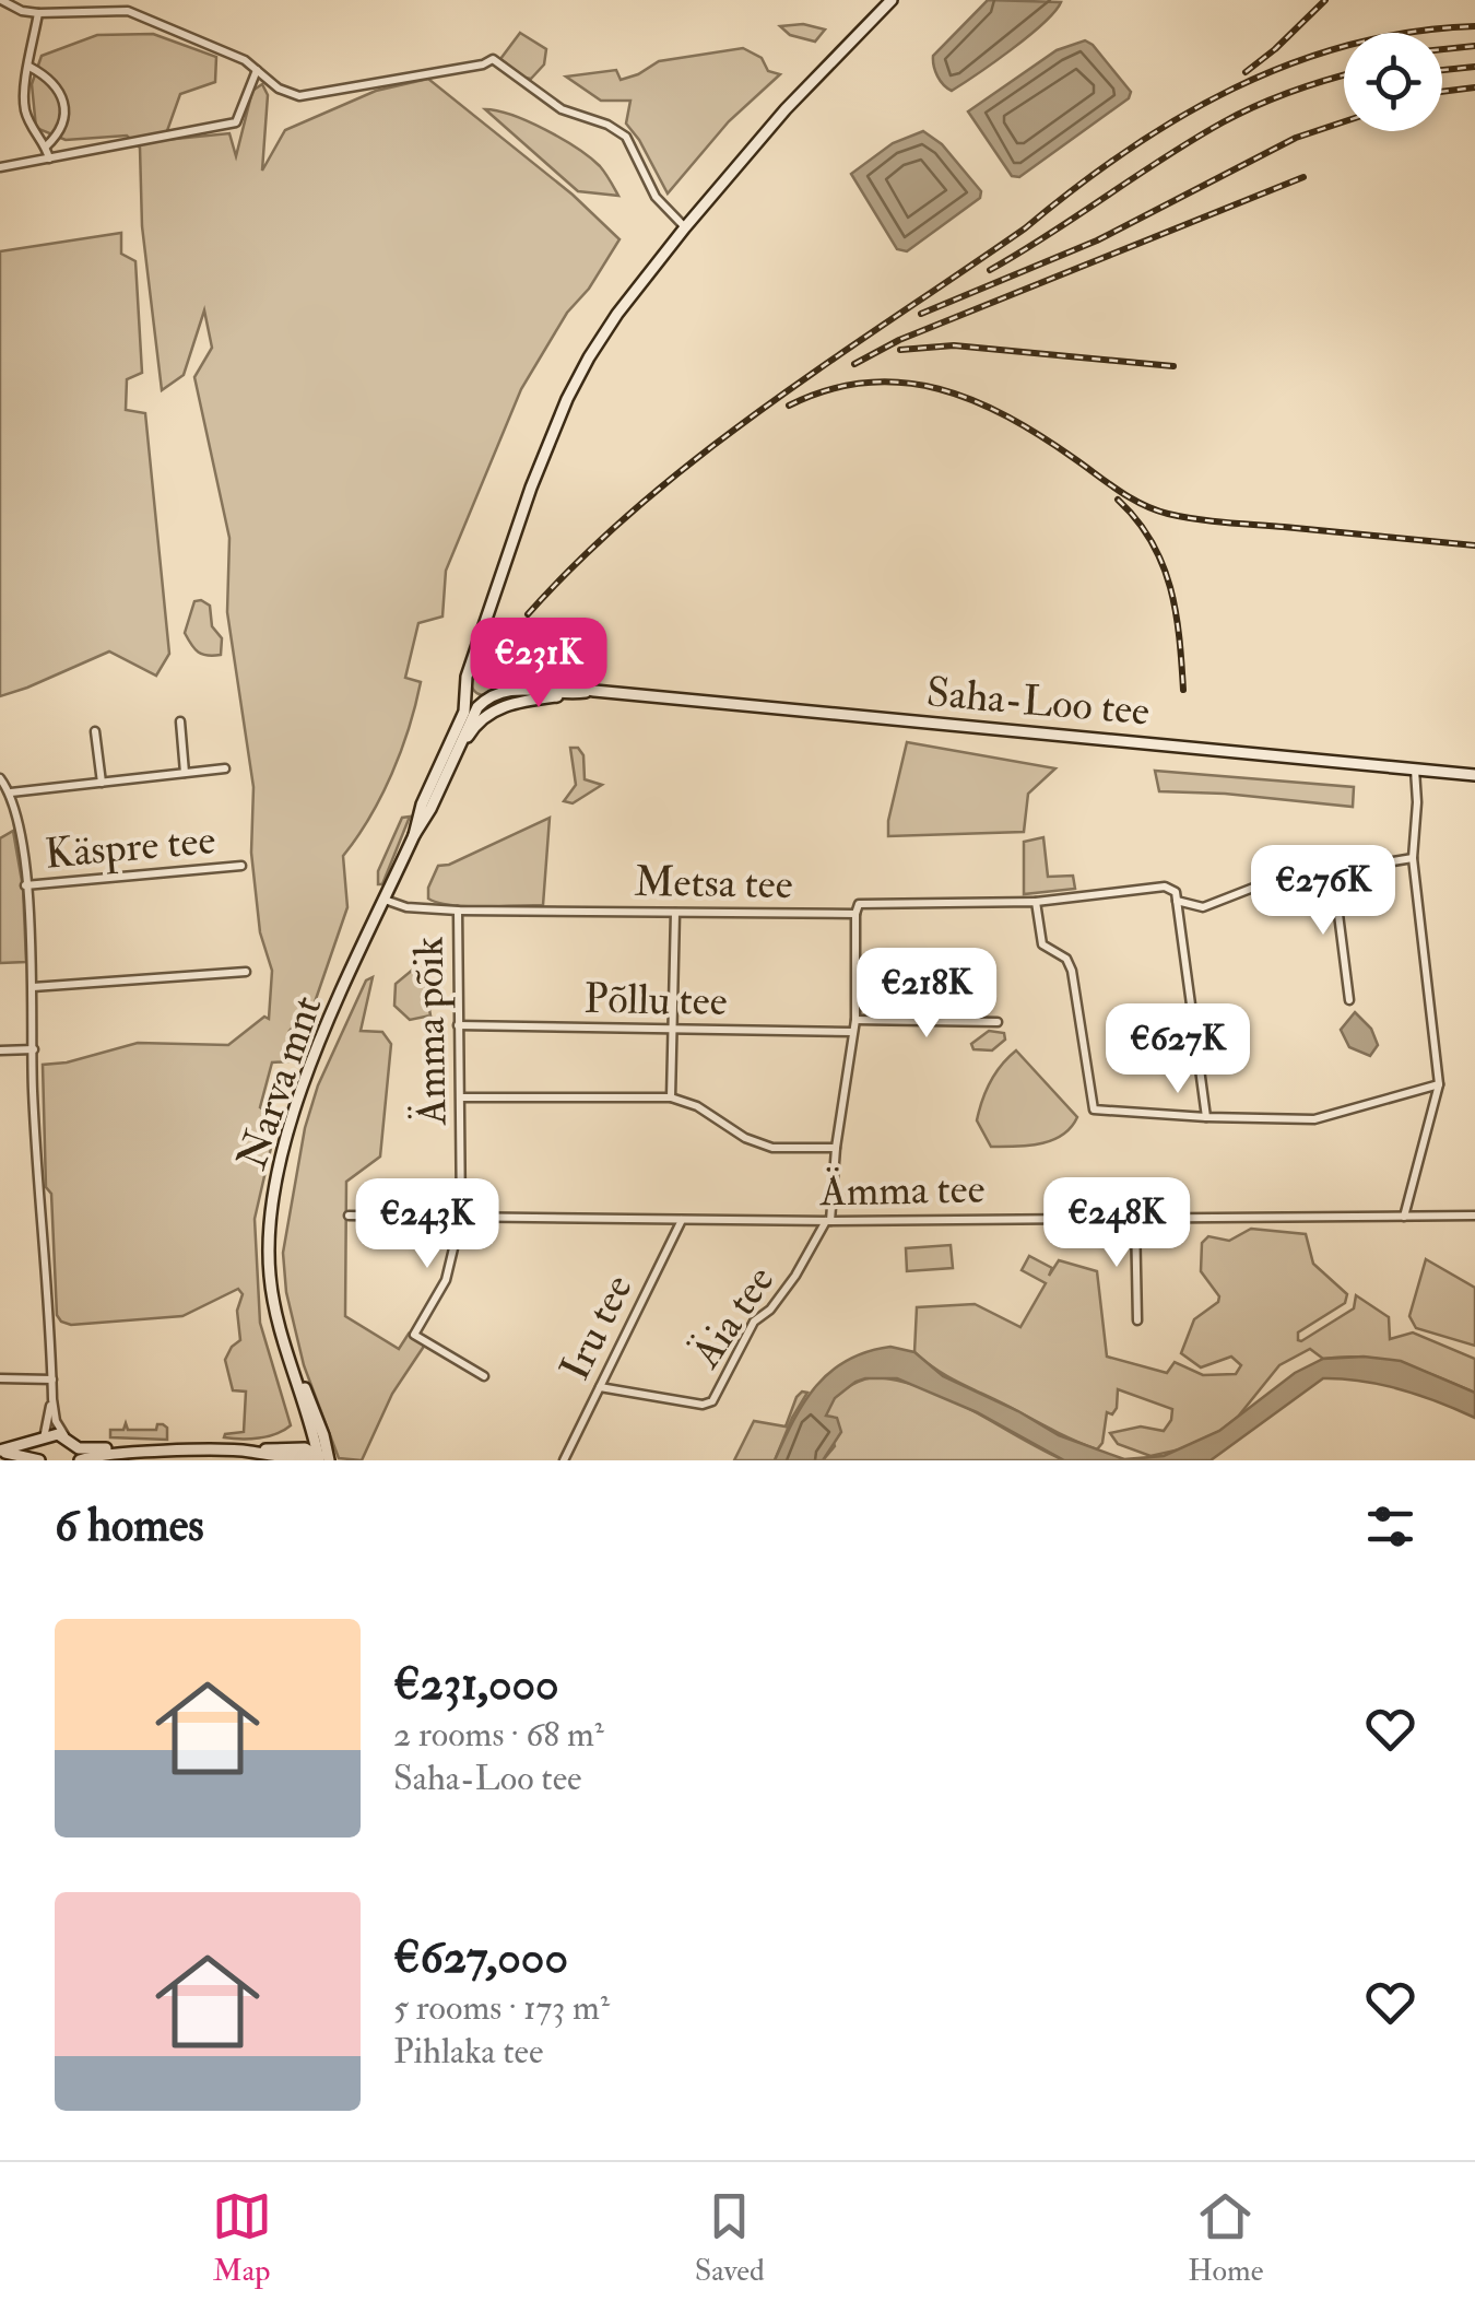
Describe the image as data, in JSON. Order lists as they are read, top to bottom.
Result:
{
  "streets": {
    "main road": ["Saha-Loo tee", "Narva mnt"],
    "street": [
      "Käspre tee",
      "Metsa tee",
      "Põllu tee",
      "Ämma põik",
      "Ämma tee",
      "Äia tee",
      "Iru tee"
    ]
  },
  "crossings": [
    ["Saha-Loo tee", "Narva mnt"],
    ["Metsa tee", "Ämma põik"],
    ["Metsa tee", "Narva mnt"],
    ["Metsa tee", "Äia tee"],
    ["Põllu tee", "Ämma põik"],
    ["Põllu tee", "Äia tee"],
    ["Ämma põik", "Ämma tee"],
    ["Ämma tee", "Äia tee"],
    ["Ämma tee", "Iru tee"],
    ["Äia tee", "Iru tee"]
  ],
  "page": {
    "price": [
      "€231K",
      "€276K",
      "€218K",
      "€627K",
      "€248K",
      "€243K"
    ],
    "heading": "6 homes",
    "list": [
      {
        "name": "€231,000",
        "note": "2 rooms · 68 m² · Saha-Loo tee"
      },
      {
        "name": "€627,000",
        "note": "5 rooms · 173 m² · Pihlaka tee"
      }
    ],
    "tabs": ["Map", "Saved", "Home"]
  }
}
